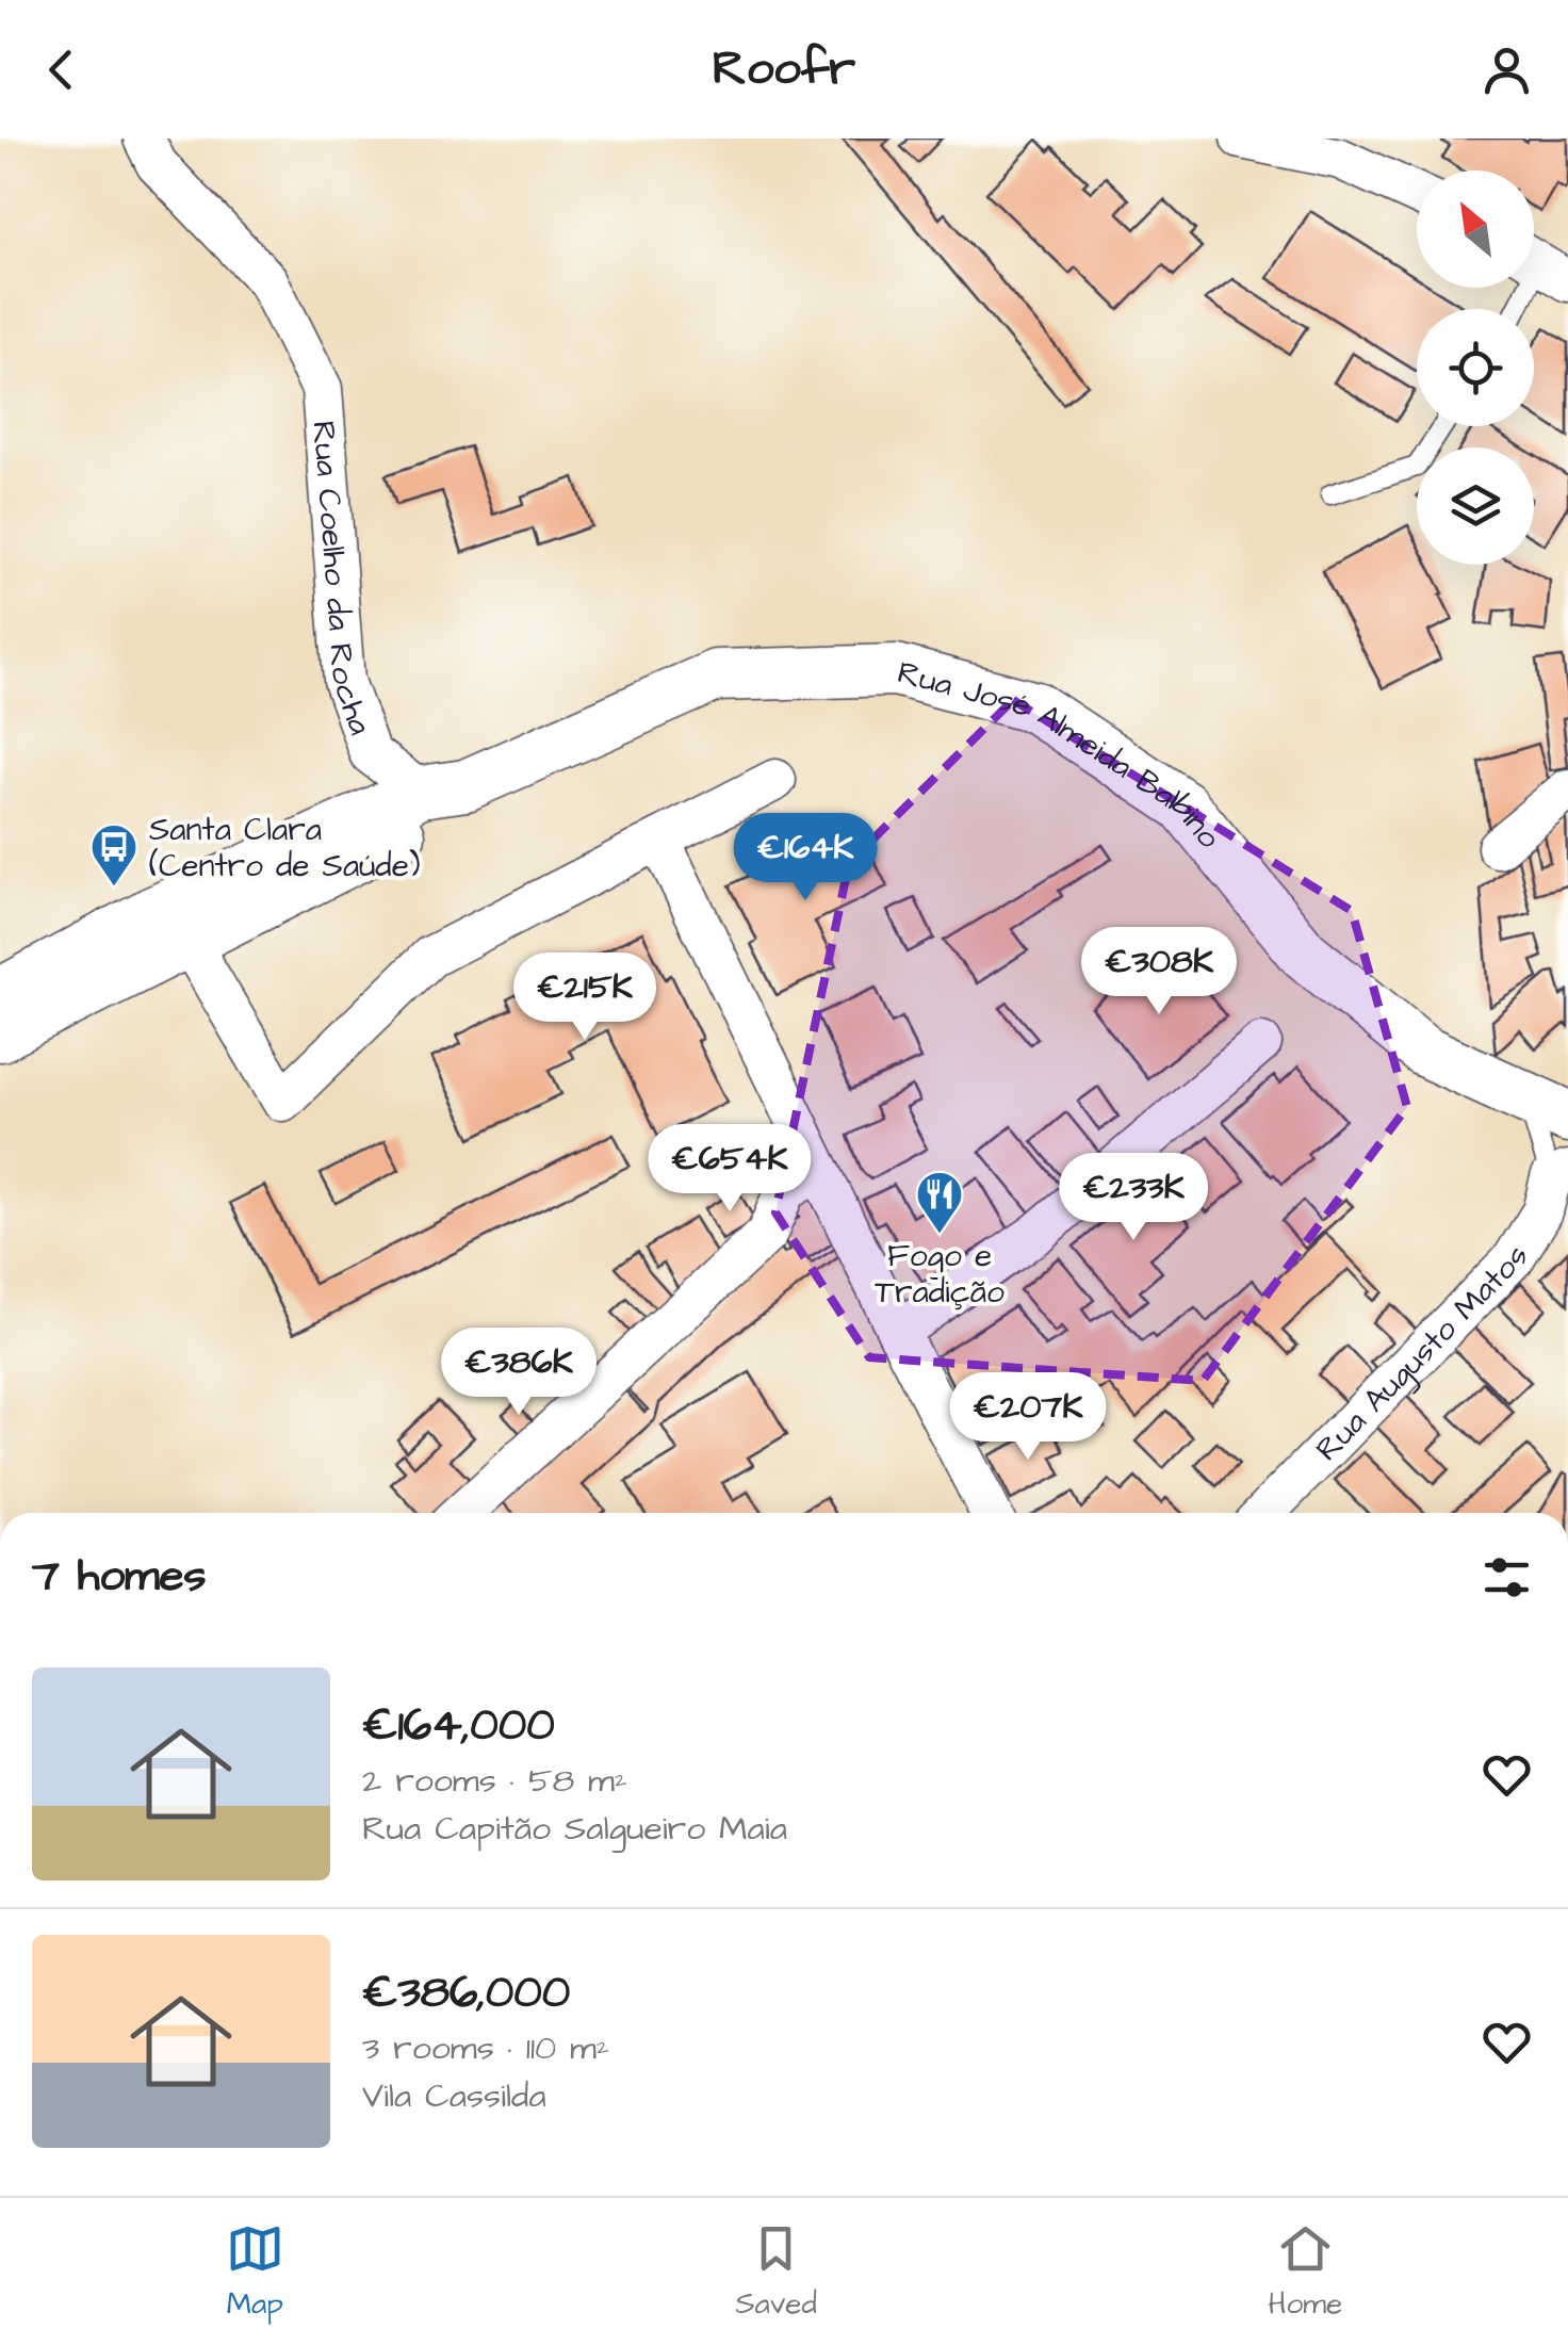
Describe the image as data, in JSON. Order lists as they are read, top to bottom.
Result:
{
  "streets": {
    "street": ["Rua Coelho da Rocha", "Rua José Almeida Balbino", "Rua Augusto Matos"]
  },
  "crossings": [
    ["Rua Coelho da Rocha", "Rua José Almeida Balbino"]
  ],
  "places": {
    "bus stop": ["Santa Clara (Centro de Saúde)"],
    "restaurant": ["Fogo e Tradição"]
  },
  "north": "top left",
  "page": {
    "header": "Roofr",
    "price": [
      "€164K",
      "€308K",
      "€215K",
      "€654K",
      "€233K",
      "€386K",
      "€207K"
    ],
    "heading": "7 homes",
    "list": [
      {
        "name": "€164,000",
        "note": "2 rooms · 58 m² · Rua Capitão Salgueiro Maia"
      },
      {
        "name": "€386,000",
        "note": "3 rooms · 110 m² · Vila Cassilda"
      }
    ],
    "tabs": ["Map", "Saved", "Home"]
  }
}
